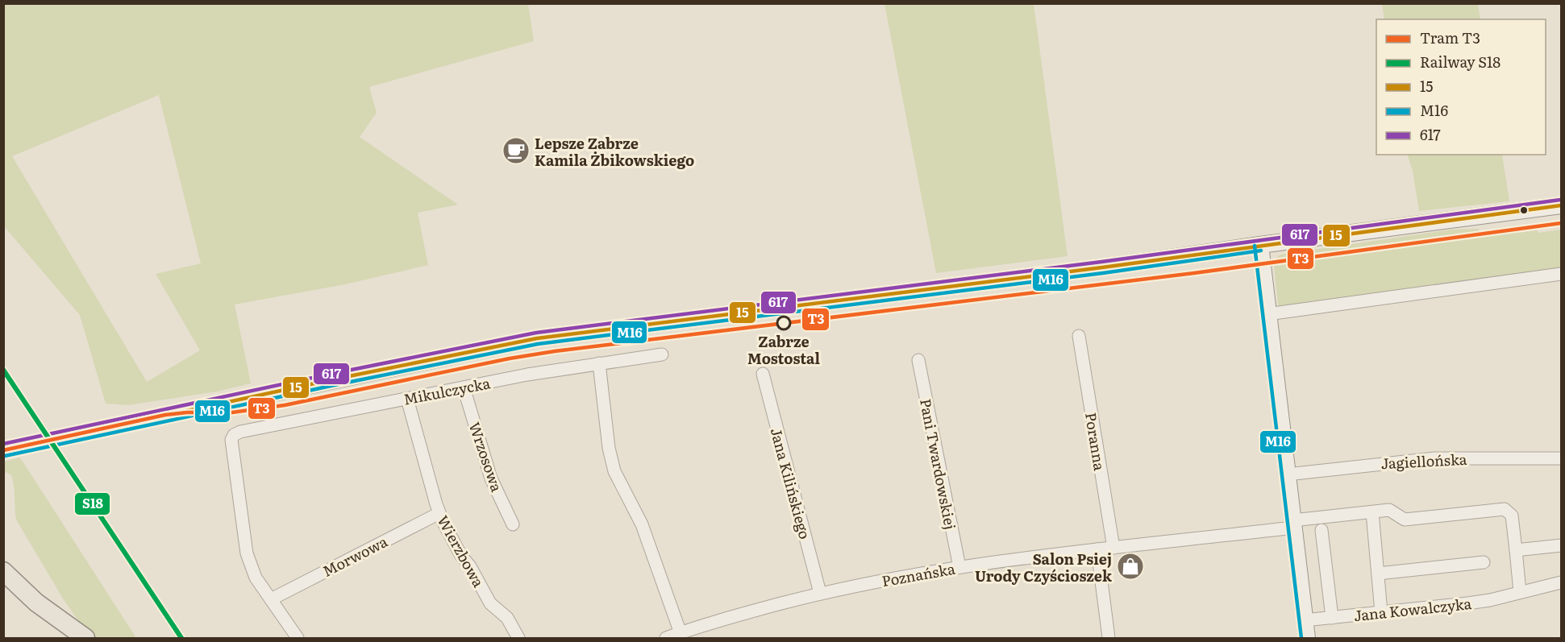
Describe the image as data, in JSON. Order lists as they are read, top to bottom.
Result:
{
  "streets": {
    "street": [
      "Mikulczycka",
      "Poranna",
      "Wrzosowa",
      "Jagiellońska",
      "Pani Twardowskiej",
      "Jana Kilińskiego",
      "Wierzbowa",
      "Morwowa",
      "Poznańska",
      "Jana Kowalczyka"
    ]
  },
  "crossings": [
    ["Mikulczycka", "Wrzosowa"],
    ["Mikulczycka", "Wierzbowa"],
    ["Mikulczycka", "Morwowa"],
    ["Poranna", "Poznańska"],
    ["Pani Twardowskiej", "Poznańska"],
    ["Jana Kilińskiego", "Poznańska"],
    ["Wierzbowa", "Morwowa"]
  ],
  "places": {
    "cafe": ["Lepsze Zabrze Kamila Żbikowskiego"],
    "other": ["Zabrze Mostostal"],
    "shop": ["Salon Psiej Urody Czyścioszek"]
  },
  "lines": [
    "transit line 617",
    "transit line 15",
    "tram line T3",
    "transit line M16",
    "rail line S18"
  ],
  "legend": [
    "Tram T3",
    "Railway S18",
    "15",
    "M16",
    "617"
  ]
}
